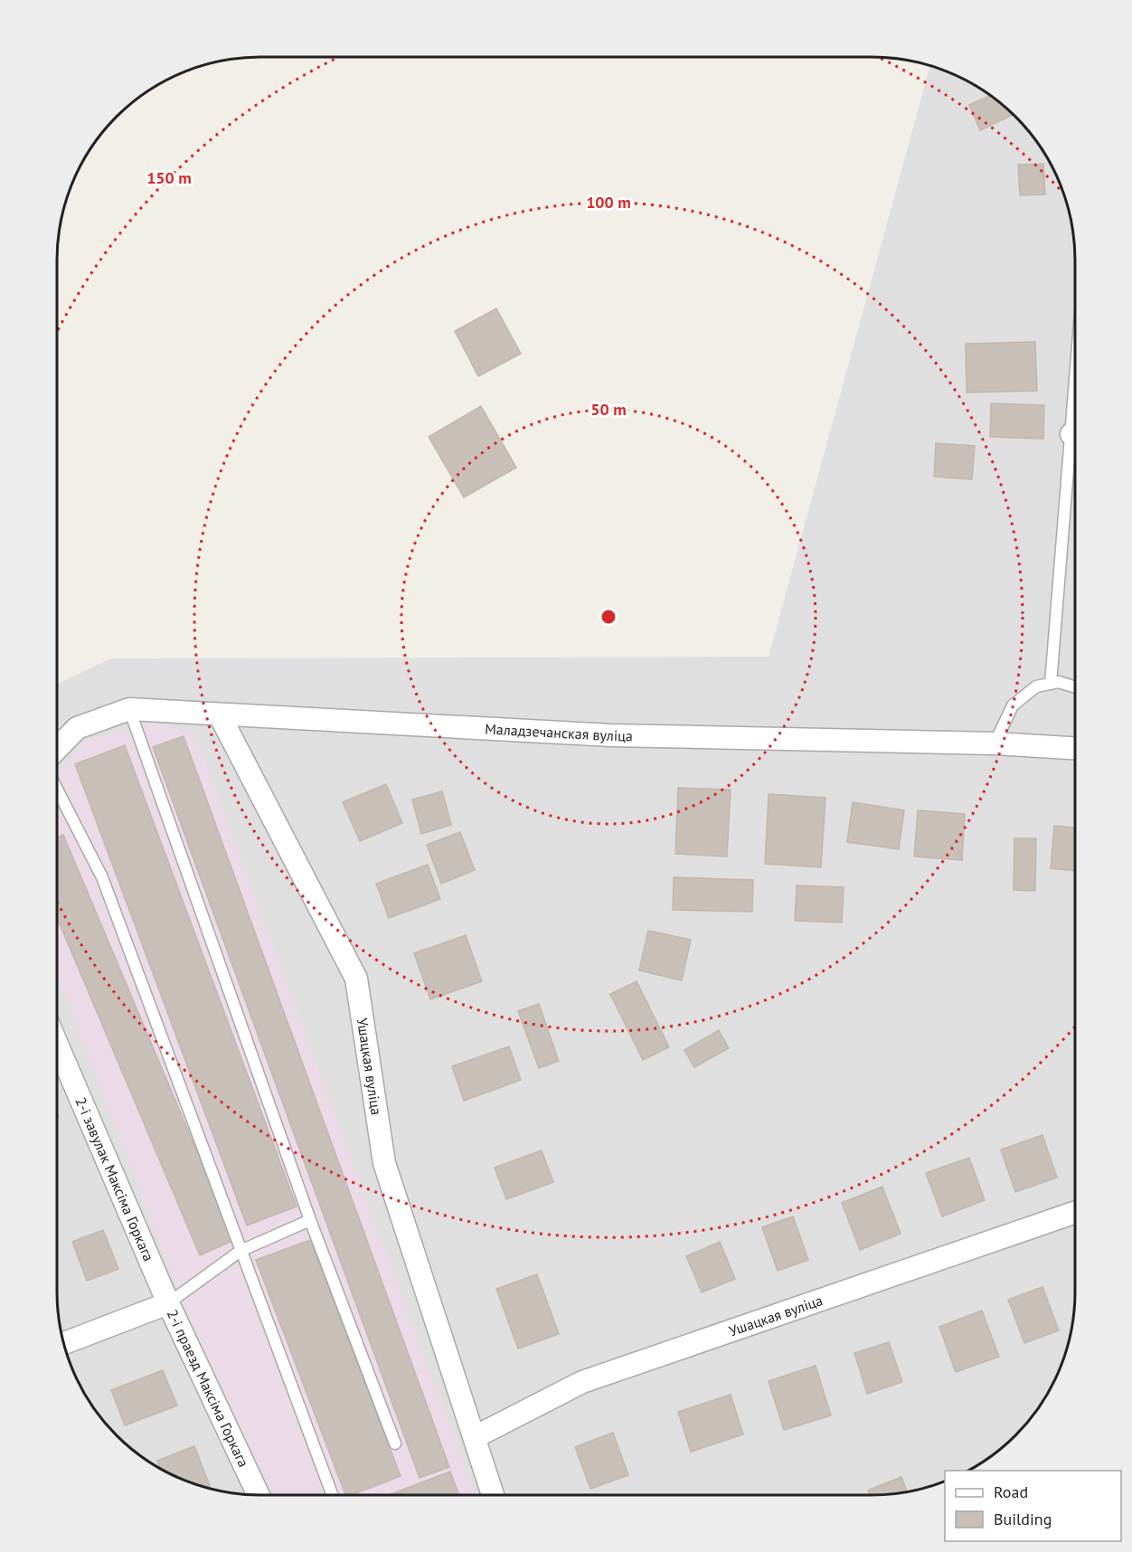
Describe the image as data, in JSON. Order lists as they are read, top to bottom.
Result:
{
  "streets": {
    "street": [
      "Маладзечанская вуліца",
      "Ушацкая вуліца",
      "2-і завулак Максіма Горкага",
      "2-і праезд Максіма Горкага"
    ]
  },
  "crossings": [
    ["Маладзечанская вуліца", "Ушацкая вуліца"],
    ["2-і завулак Максіма Горкага", "2-і праезд Максіма Горкага"]
  ],
  "legend": ["Road", "Building"],
  "rings": ["150 m", "100 m", "50 m"]
}
